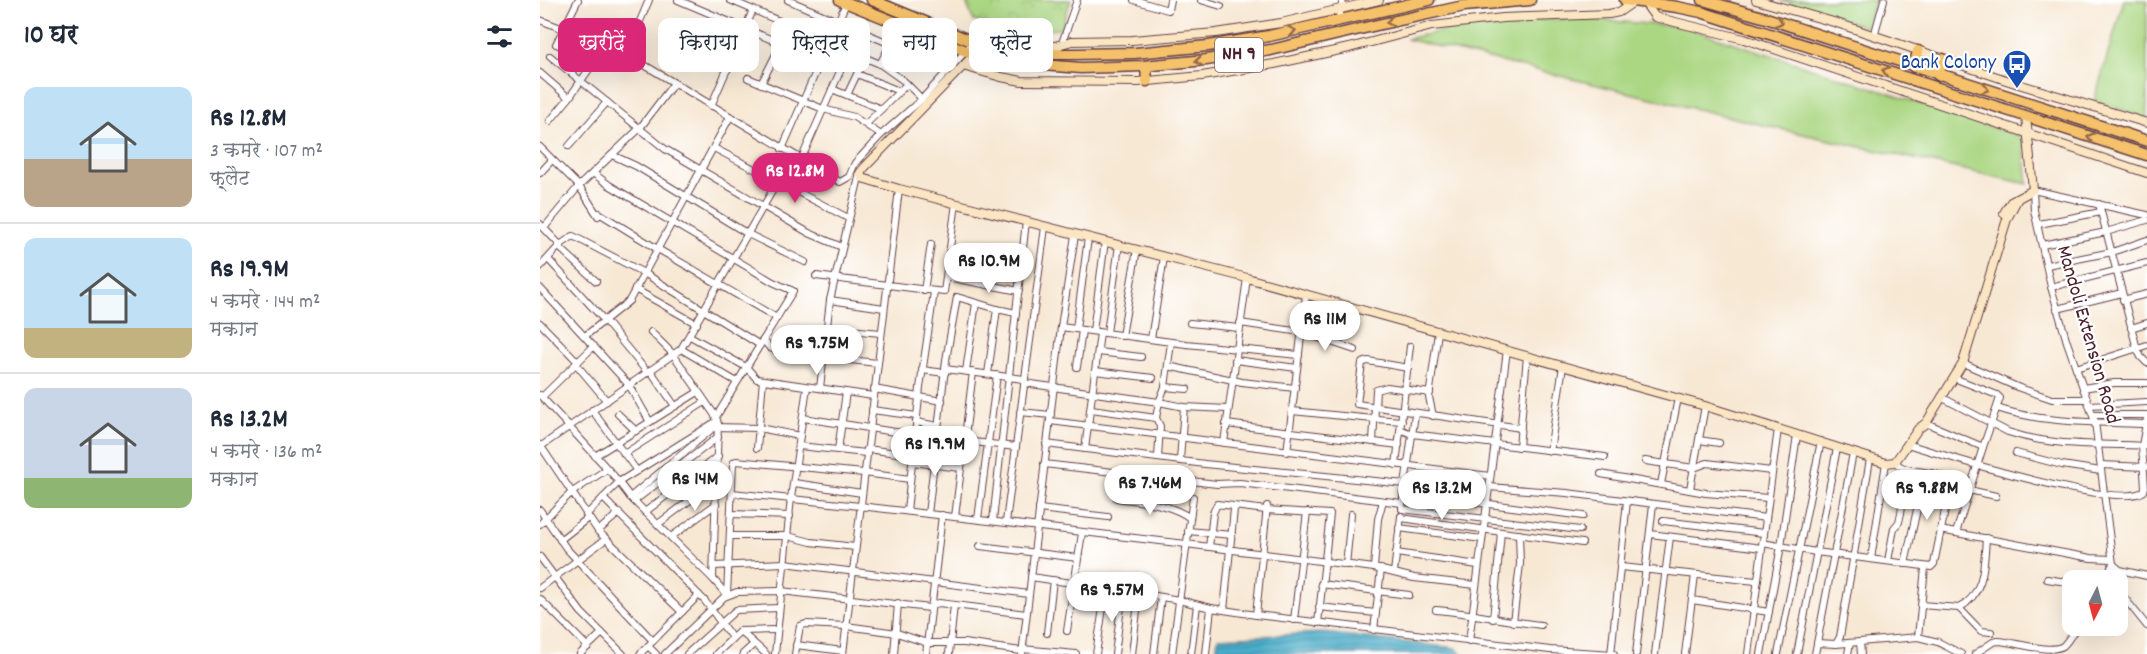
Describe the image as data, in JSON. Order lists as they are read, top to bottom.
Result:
{
  "streets": {
    "highway": ["NH 9"],
    "street": ["Mandoli Extension Road"]
  },
  "places": {
    "bus stop": ["Bank Colony"]
  },
  "north": "bottom",
  "page": {
    "heading": "10 घर",
    "chip": [
      "खरीदें",
      "किराया",
      "फ़िल्टर",
      "नया",
      "फ़्लैट"
    ],
    "list": [
      {
        "name": "Rs 12.8M",
        "note": "3 कमरे · 107 m² · फ़्लैट"
      },
      {
        "name": "Rs 19.9M",
        "note": "4 कमरे · 144 m² · मकान"
      },
      {
        "name": "Rs 13.2M",
        "note": "4 कमरे · 136 m² · मकान"
      }
    ],
    "price": [
      "Rs 12.8M",
      "Rs 10.9M",
      "Rs 11M",
      "Rs 9.75M",
      "Rs 19.9M",
      "Rs 14M",
      "Rs 7.46M",
      "Rs 13.2M",
      "Rs 9.88M",
      "Rs 9.57M"
    ]
  }
}
